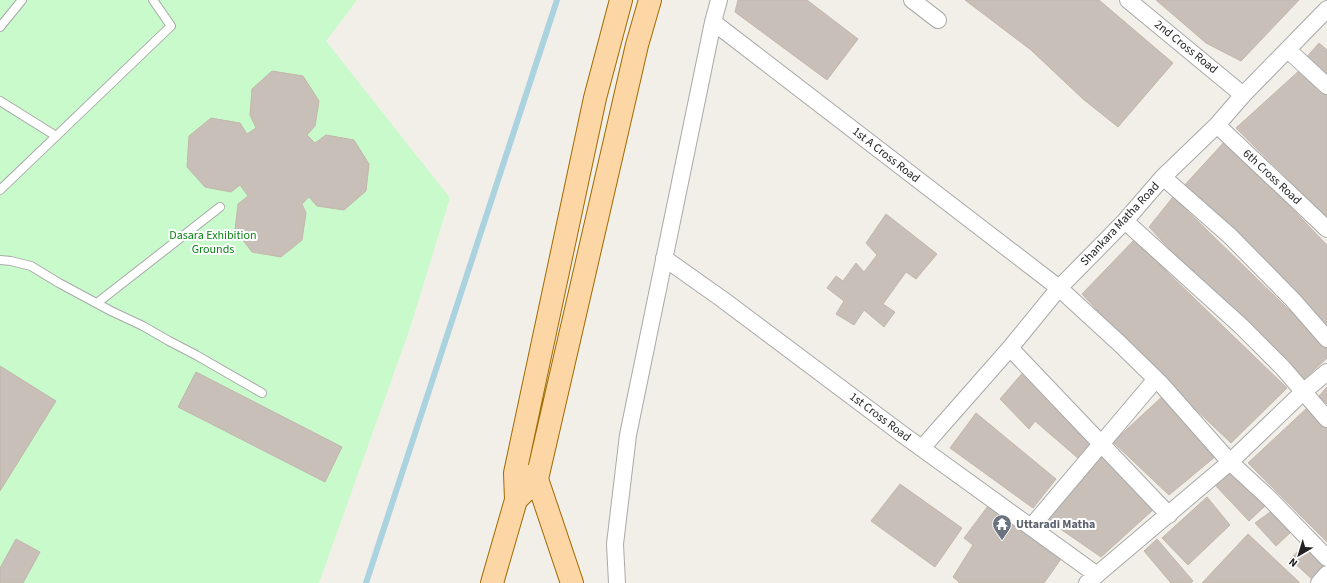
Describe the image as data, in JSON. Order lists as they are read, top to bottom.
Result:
{
  "streets": {
    "street": [
      "2nd Cross Road",
      "1st A Cross Road",
      "6th Cross Road",
      "Shankara Matha Road",
      "1st Cross Road"
    ]
  },
  "crossings": [
    ["2nd Cross Road", "Shankara Matha Road"],
    ["1st A Cross Road", "Shankara Matha Road"],
    ["6th Cross Road", "Shankara Matha Road"],
    ["Shankara Matha Road", "1st Cross Road"]
  ],
  "parks": ["Dasara Exhibition Grounds"],
  "places": {
    "temple": ["Uttaradi Matha"]
  },
  "north": "bottom left"
}
